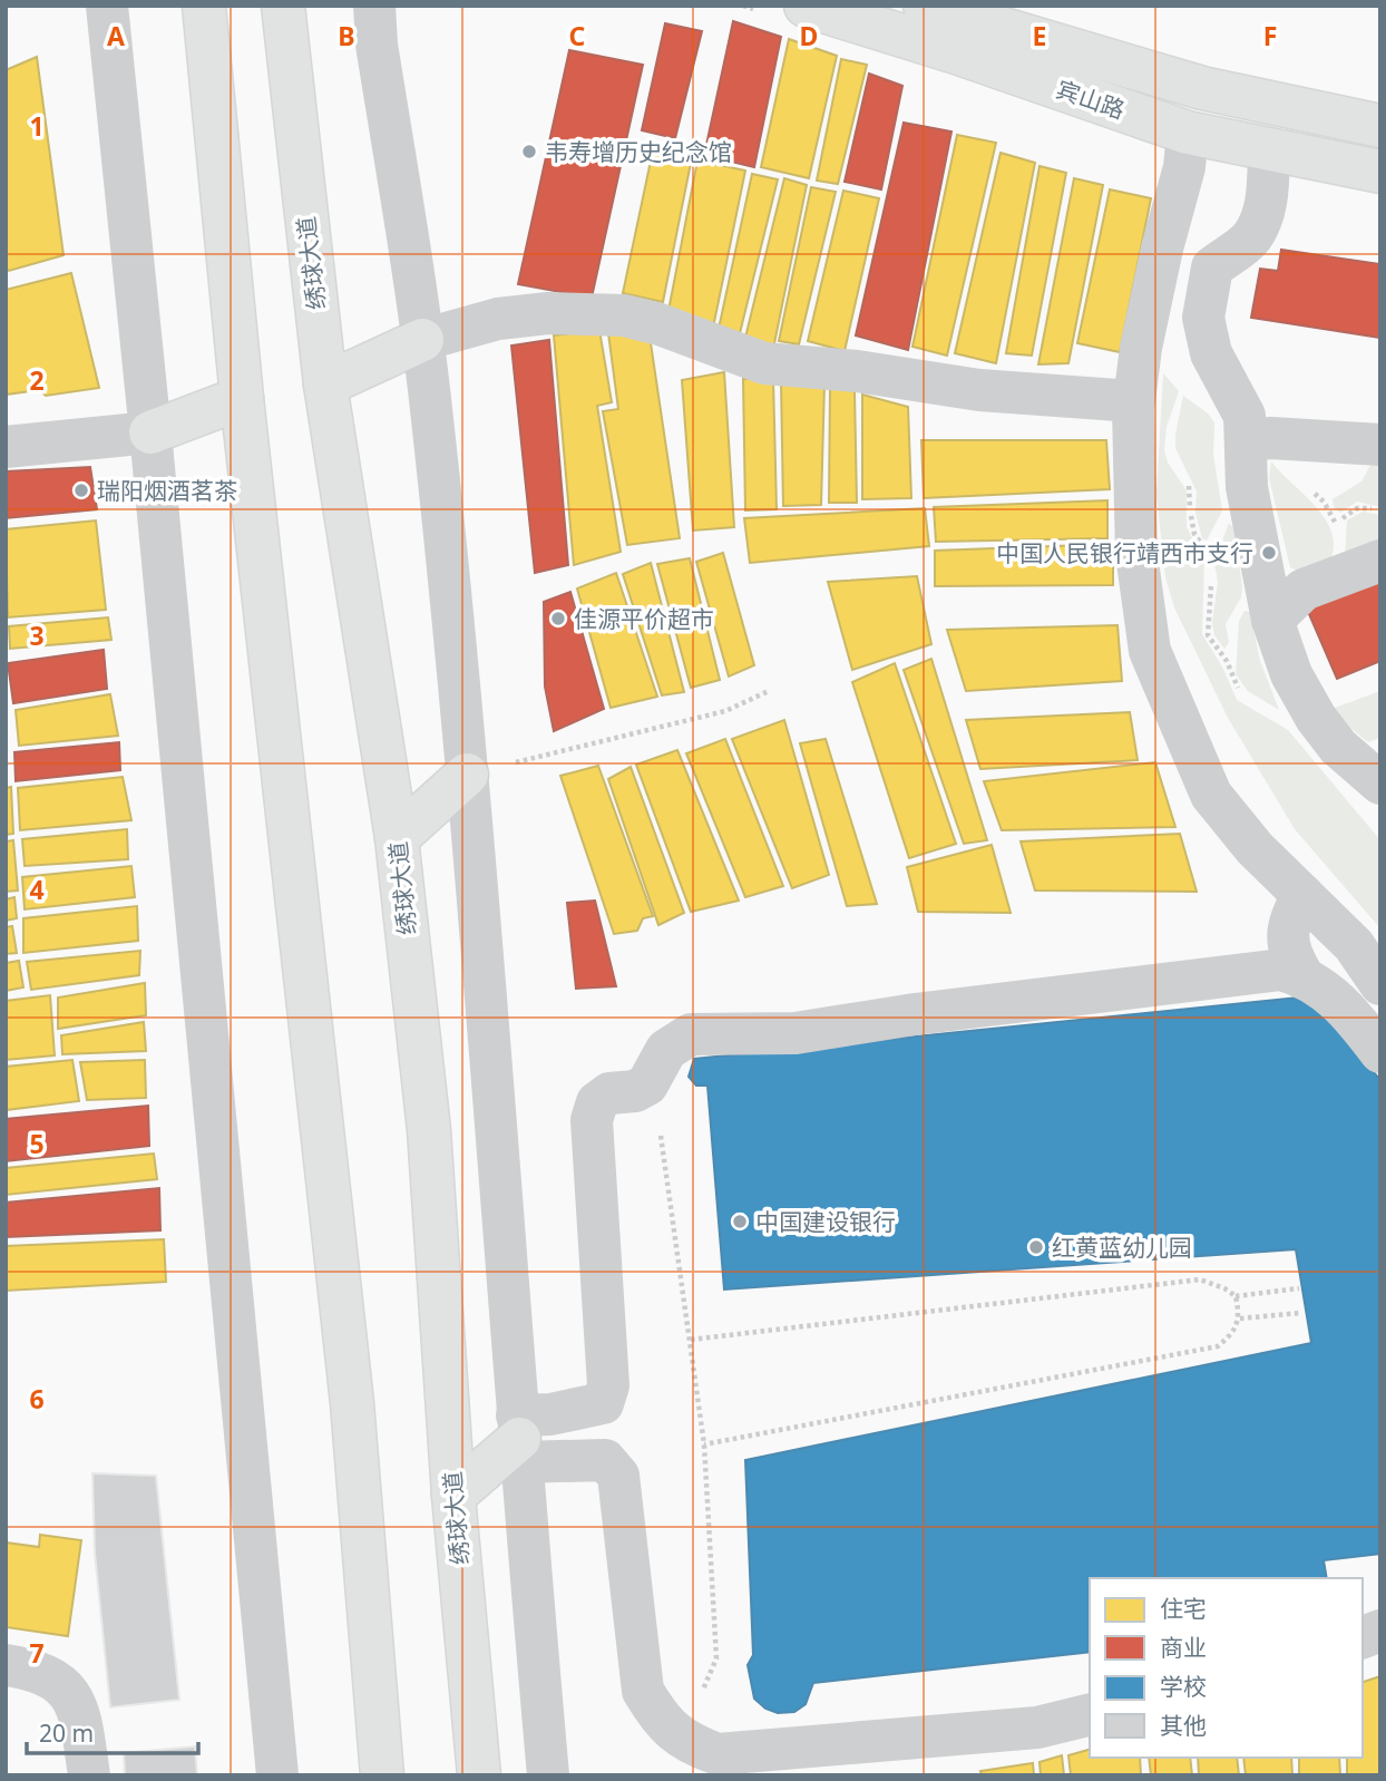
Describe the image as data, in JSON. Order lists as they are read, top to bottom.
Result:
{
  "streets": {
    "main road": ["宾山路", "绣球大道"]
  },
  "places": [
    "韦寿增历史纪念馆",
    "瑞阳烟酒茗茶",
    "中国人民银行靖西市支行",
    "佳源平价超市",
    "中国建设银行",
    "红黄蓝幼儿园"
  ],
  "legend": [
    "住宅",
    "商业",
    "学校",
    "其他"
  ],
  "scale_bar": "20 m",
  "grid": {
    "columns": [
      "A",
      "B",
      "C",
      "D",
      "E",
      "F"
    ],
    "rows": [
      "1",
      "2",
      "3",
      "4",
      "5",
      "6",
      "7"
    ]
  }
}
